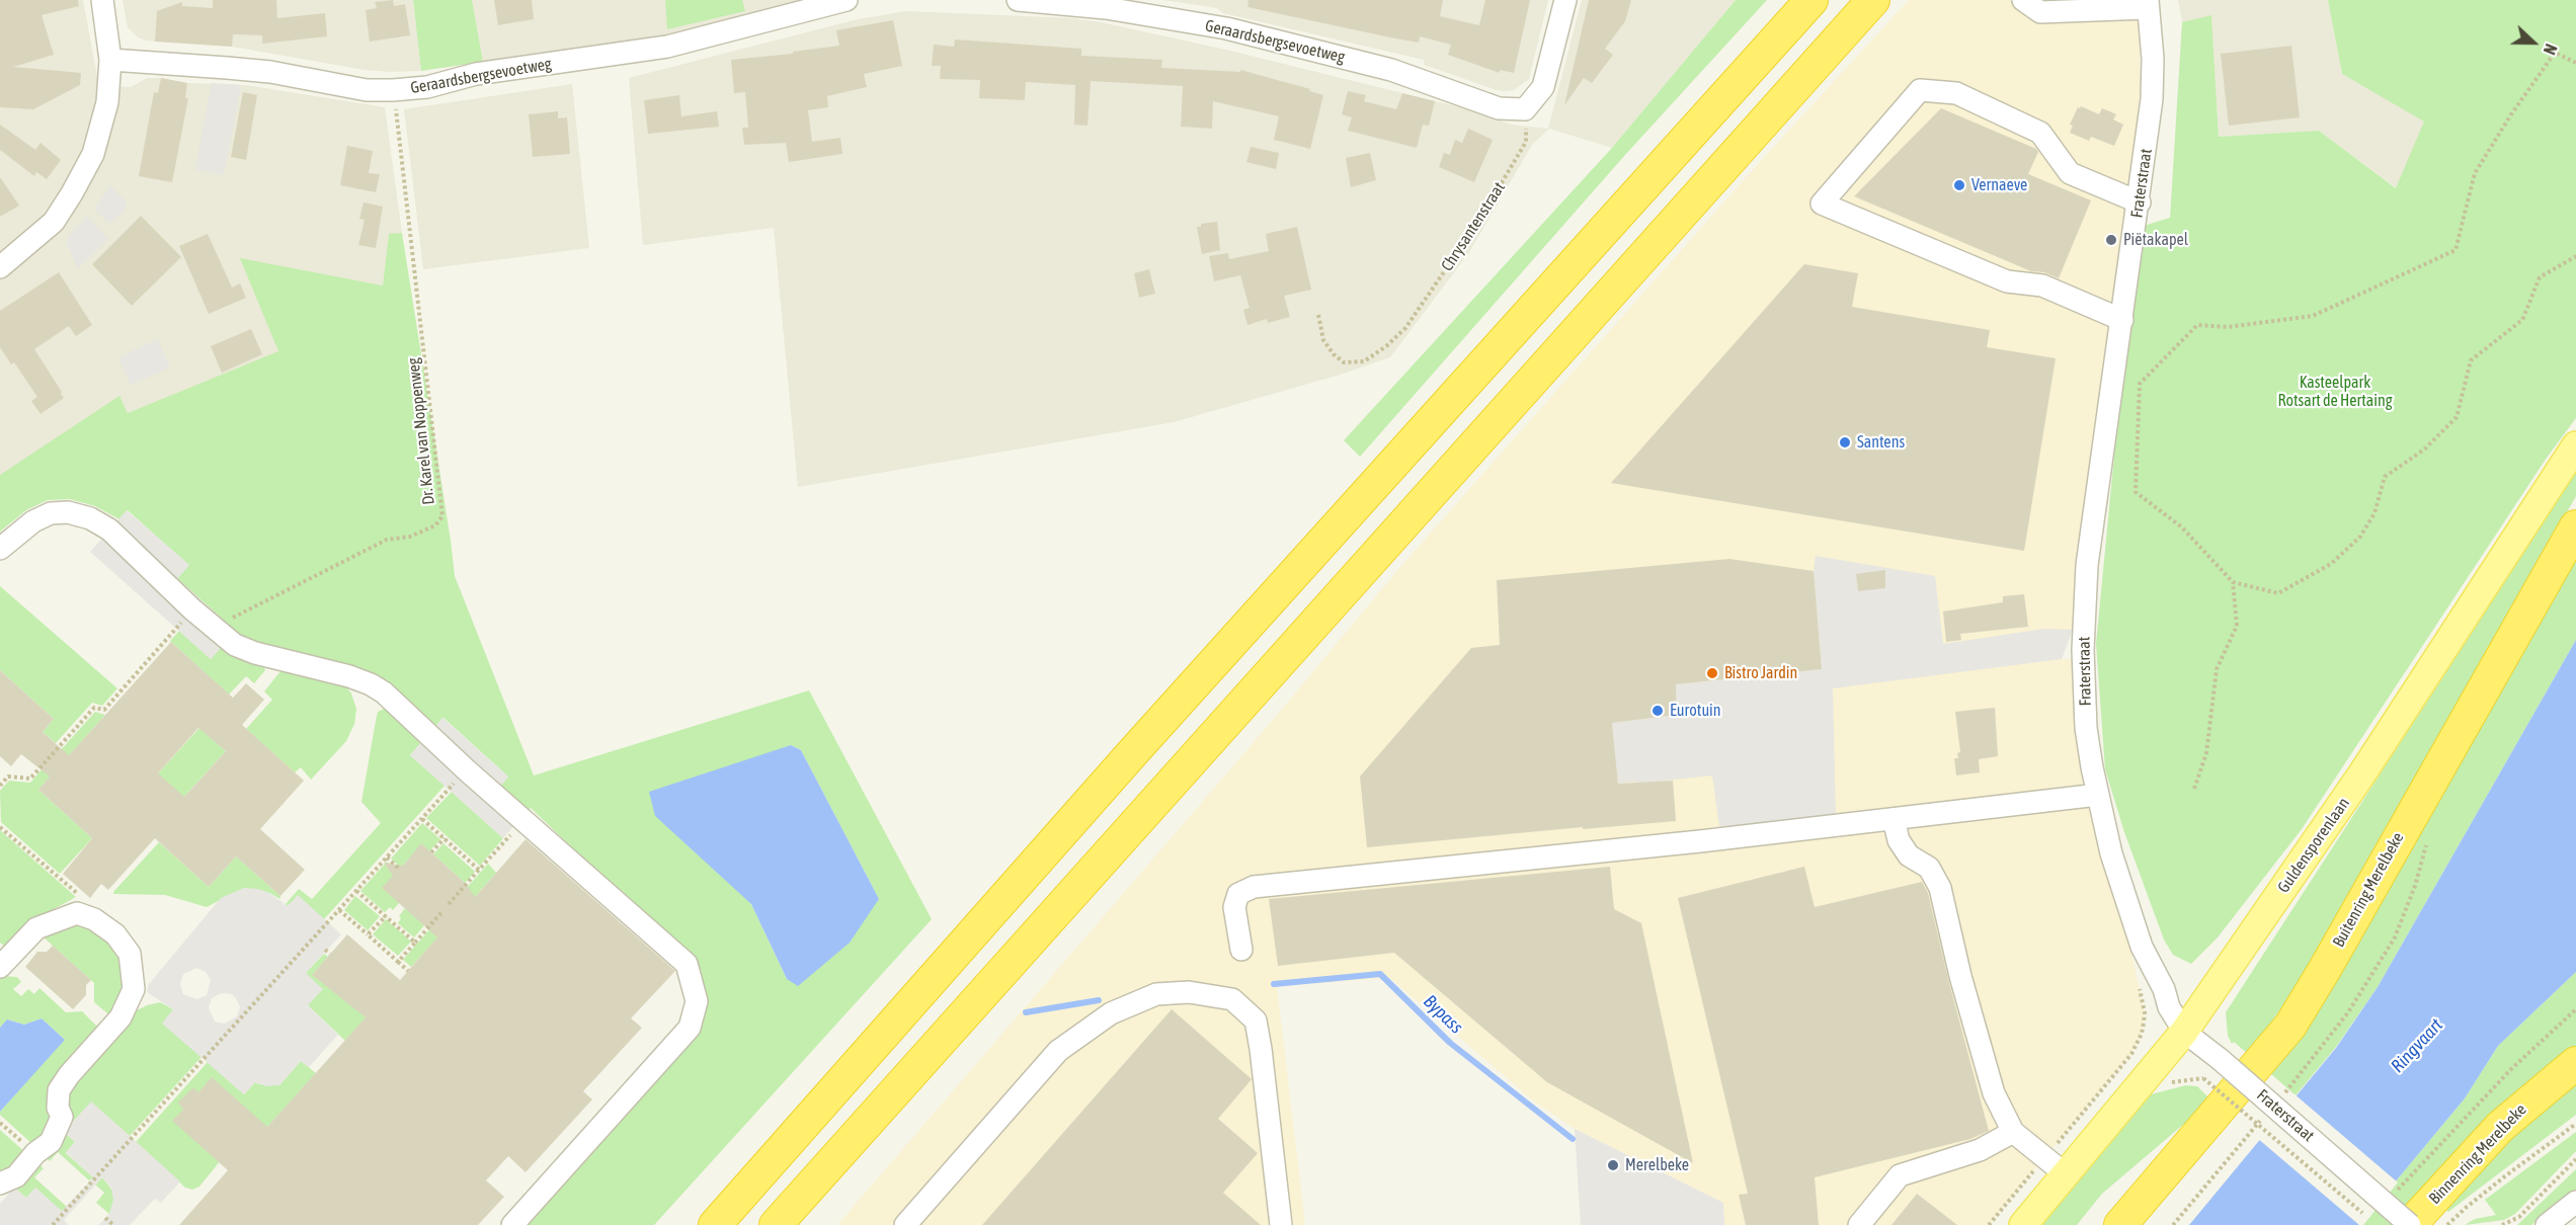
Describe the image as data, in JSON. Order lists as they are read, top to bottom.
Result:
{
  "streets": {
    "highway": ["Buitenring Merelbeke", "Binnenring Merelbeke"],
    "main road": ["Guldensporenlaan"],
    "street": ["Geraardsbergsevoetweg", "Fraterstraat"],
    "path": ["Chrysantenstraat", "Dr. Karel van Noppenweg"]
  },
  "crossings": [
    ["Geraardsbergsevoetweg", "Chrysantenstraat"],
    ["Geraardsbergsevoetweg", "Dr. Karel van Noppenweg"],
    ["Fraterstraat", "Guldensporenlaan"],
    ["Fraterstraat", "Binnenring Merelbeke"]
  ],
  "water": ["Bypass", "Ringvaart"],
  "parks": ["Kasteelpark Rotsart de Hertaing"],
  "places": [
    "Vernaeve",
    "Piëtakapel",
    "Santens",
    "Bistro Jardin",
    "Eurotuin",
    "Merelbeke"
  ],
  "north": "right"
}
